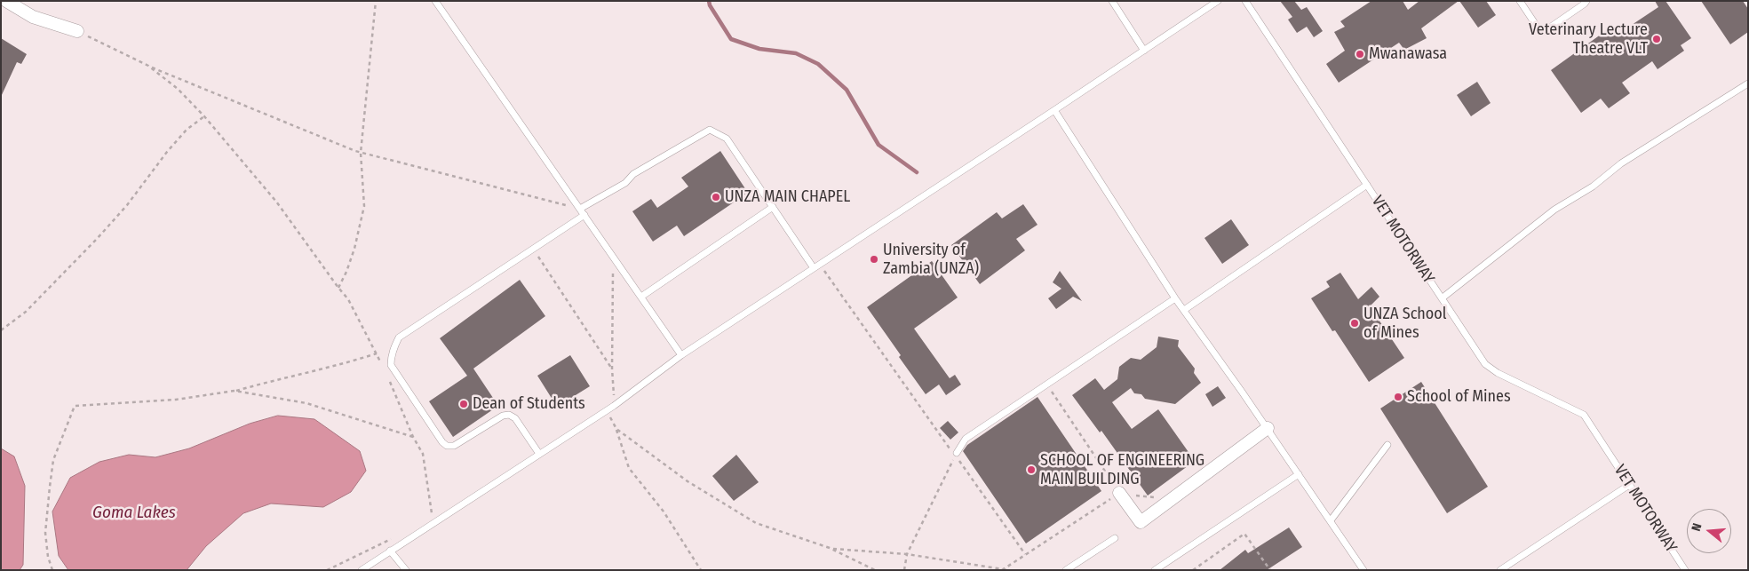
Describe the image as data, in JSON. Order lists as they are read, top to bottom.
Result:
{
  "streets": {
    "lane": ["VET MOTORWAY"]
  },
  "water": ["Goma Lakes"],
  "places": [
    "Veterinary Lecture Theatre VLT",
    "Mwanawasa",
    "UNZA MAIN CHAPEL",
    "University of Zambia (UNZA)",
    "UNZA School of Mines",
    "School of Mines",
    "Dean of Students",
    "SCHOOL OF ENGINEERING MAIN BUILDING"
  ],
  "north": "left"
}
